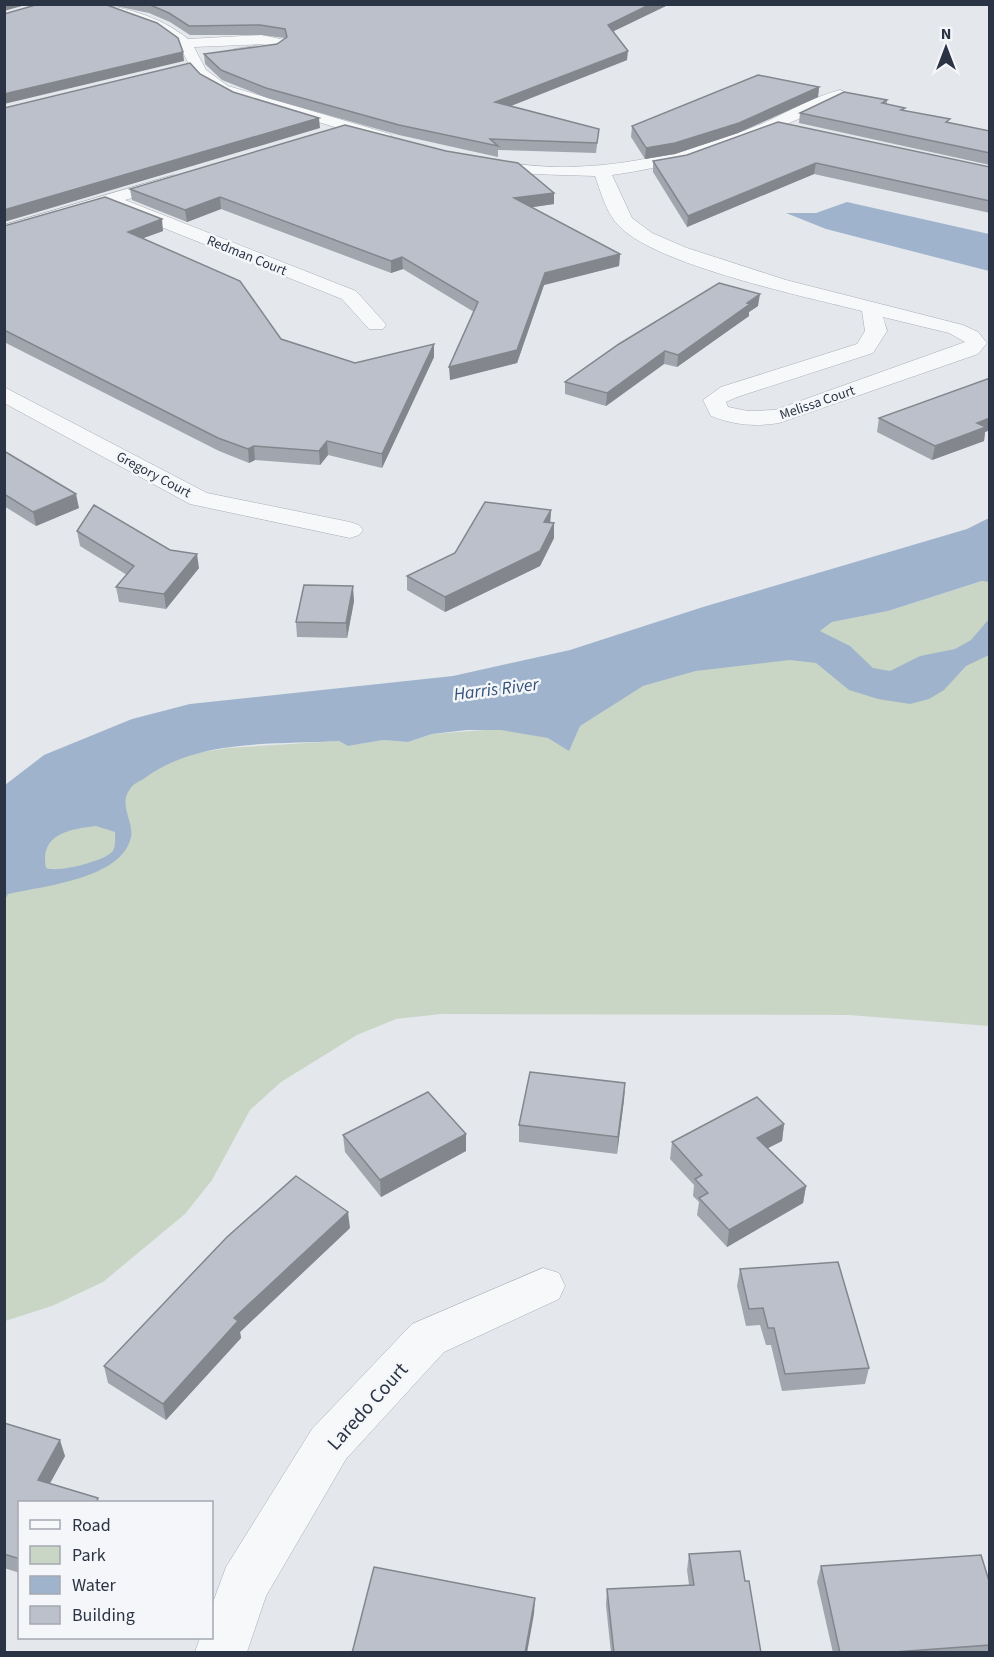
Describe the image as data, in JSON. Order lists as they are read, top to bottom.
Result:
{
  "streets": {
    "street": [
      "Redman Court",
      "Melissa Court",
      "Gregory Court",
      "Laredo Court"
    ]
  },
  "water": ["Harris River"],
  "legend": [
    "Road",
    "Park",
    "Water",
    "Building"
  ],
  "north": "top"
}
